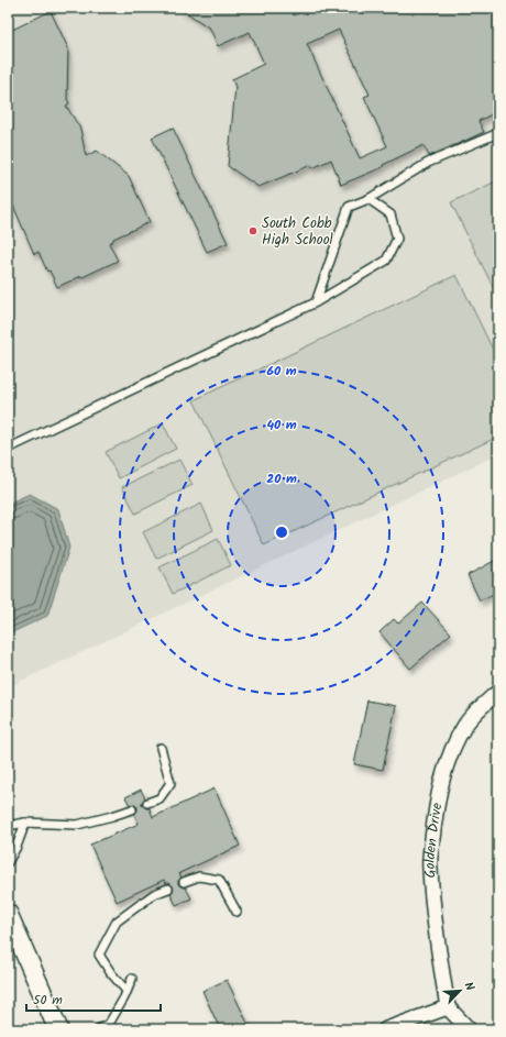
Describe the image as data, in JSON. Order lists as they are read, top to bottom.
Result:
{
  "streets": {
    "street": ["Golden Drive"]
  },
  "places": ["South Cobb High School"],
  "scale_bar": "50 m",
  "north": "top right",
  "rings": ["60 m", "40 m", "20 m"]
}
